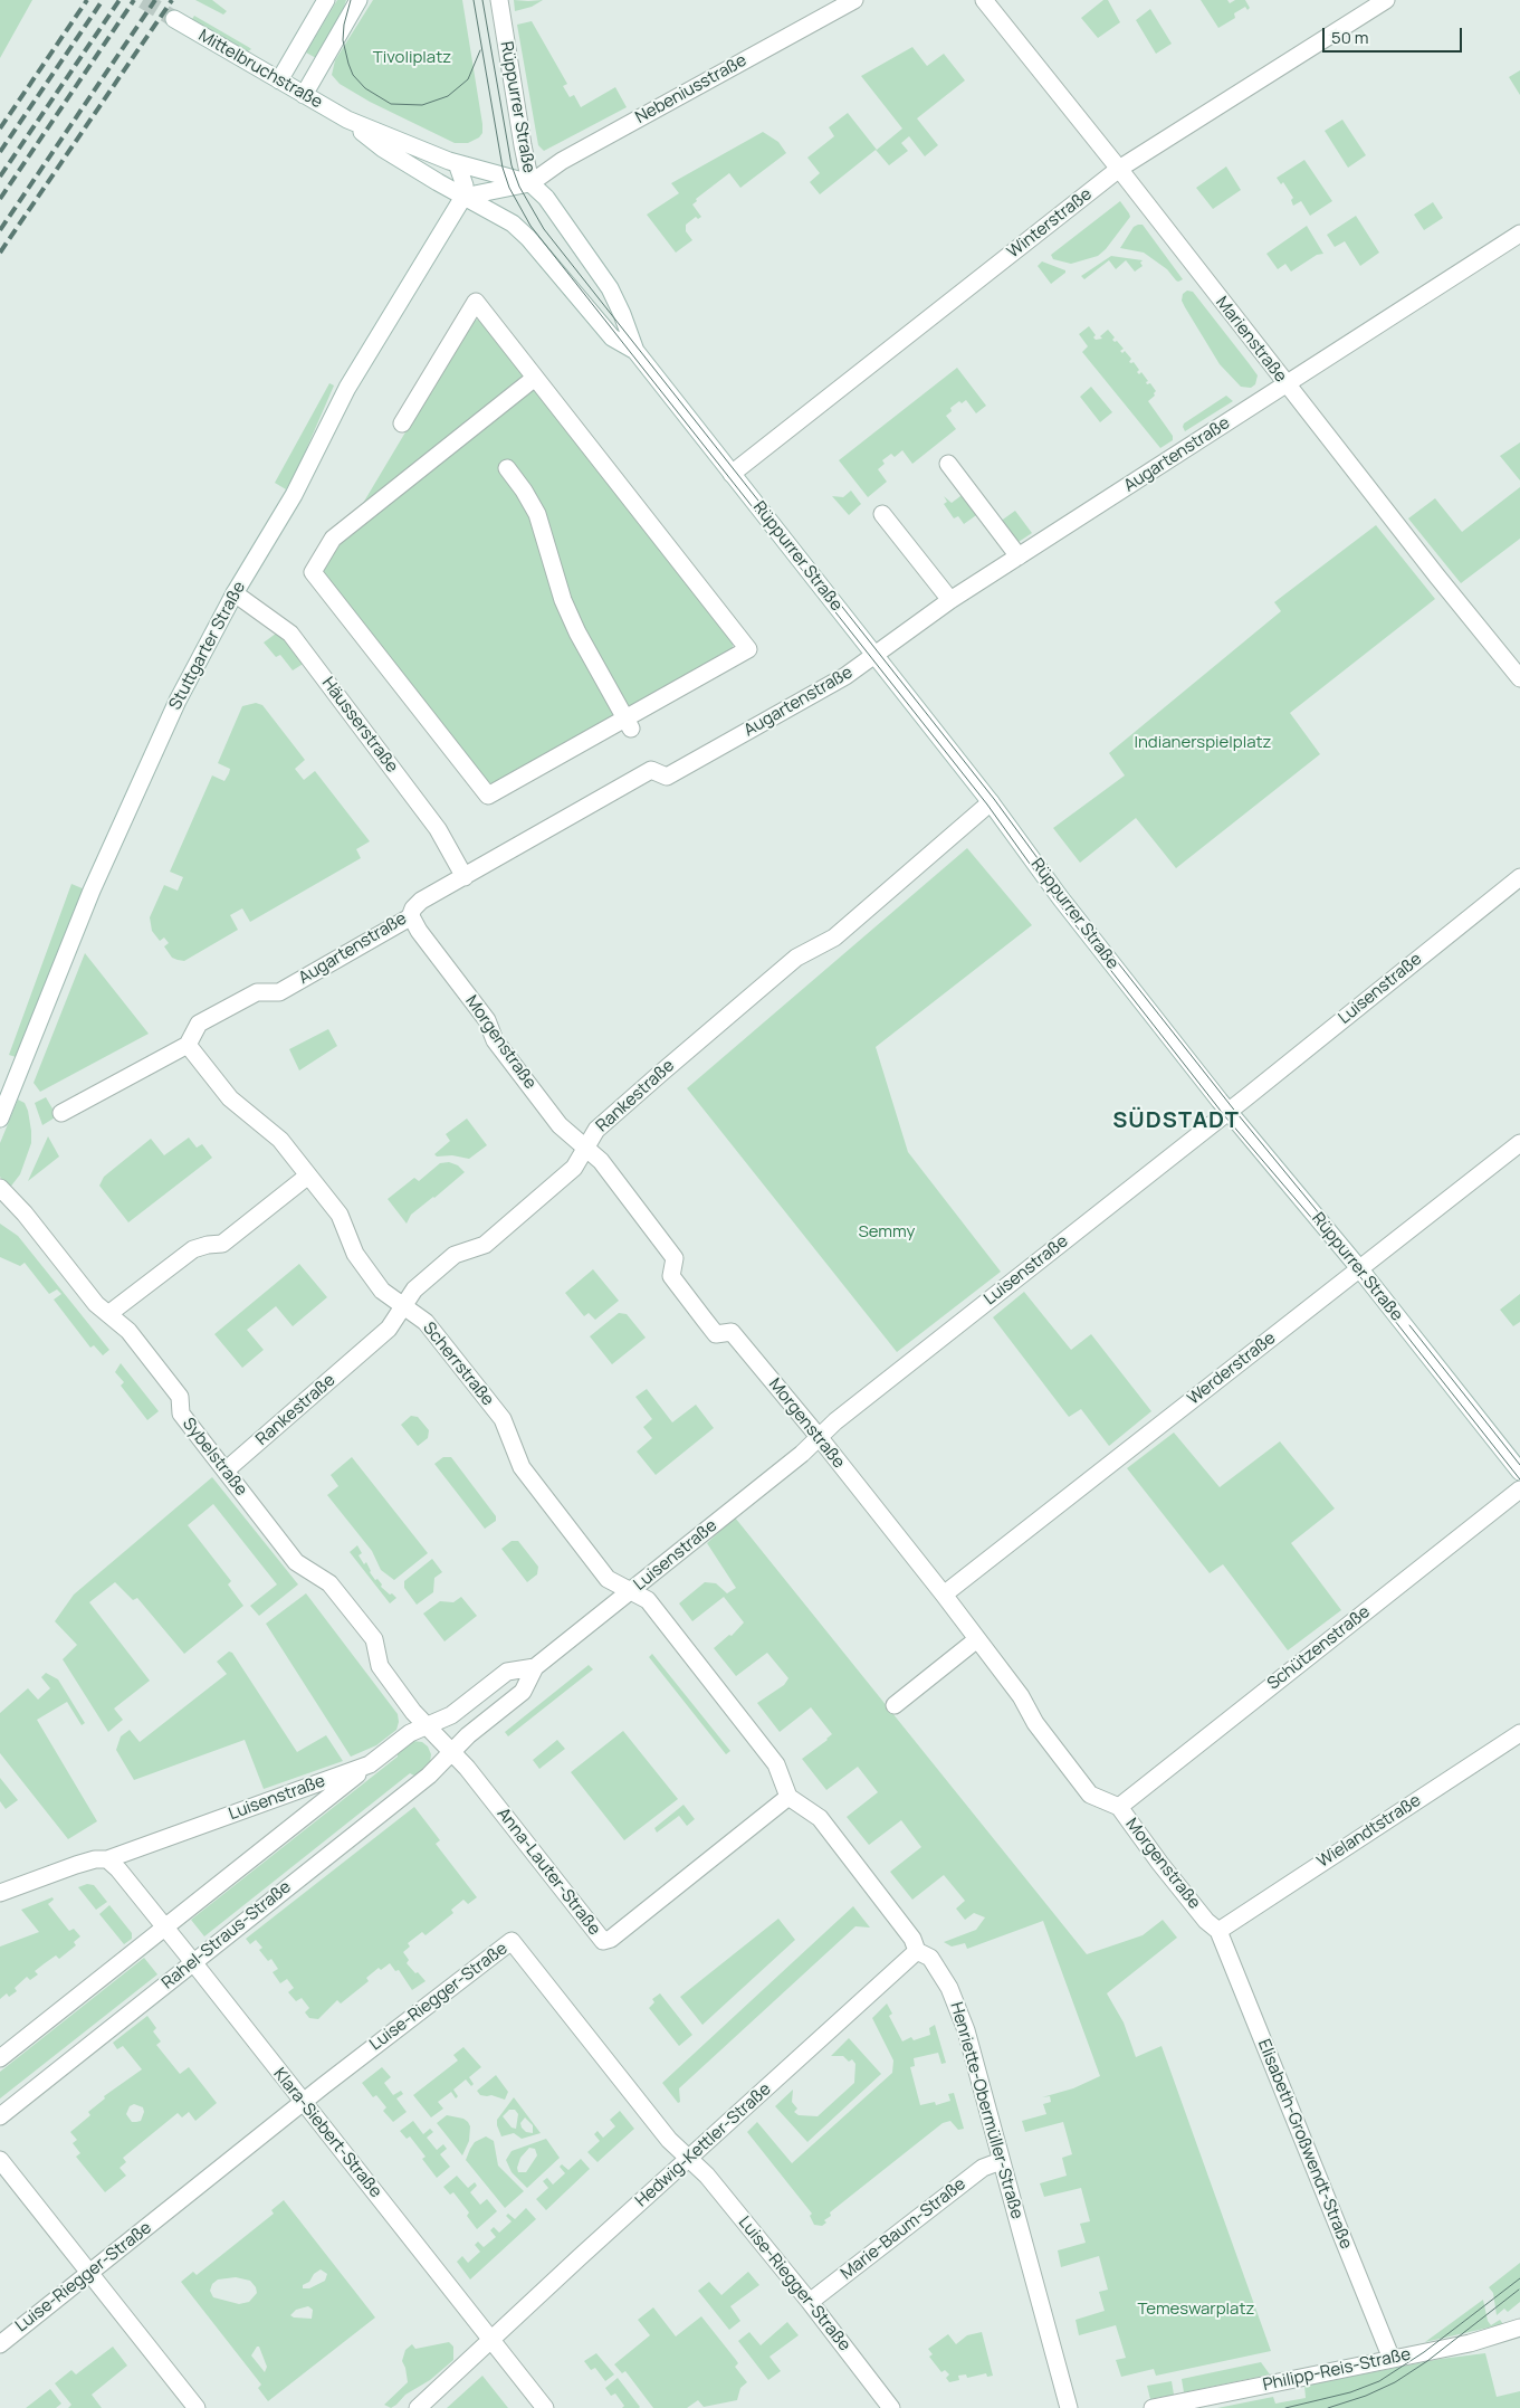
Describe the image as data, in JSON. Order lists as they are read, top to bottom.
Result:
{
  "streets": {
    "street": [
      "Mittelbruchstraße",
      "Nebeniusstraße",
      "Rüppurrer Straße",
      "Winterstraße",
      "Marienstraße",
      "Augartenstraße",
      "Stuttgarter Straße",
      "Häusserstraße",
      "Luisenstraße",
      "Morgenstraße",
      "Rankestraße",
      "Scherrstraße",
      "Werderstraße",
      "Sybelstraße",
      "Schützenstraße",
      "Wielandtstraße",
      "Anna-Lauter-Straße",
      "Rahel-Straus-Straße",
      "Luise-Riegger-Straße",
      "Henriette-Obermüller-Straße",
      "Klara-Siebert-Straße",
      "Elisabeth-Großwendt-Straße",
      "Hedwig-Kettler-Straße",
      "Marie-Baum-Straße",
      "Philipp-Reis-Straße"
    ]
  },
  "crossings": [
    ["Mittelbruchstraße", "Nebeniusstraße"],
    ["Mittelbruchstraße", "Rüppurrer Straße"],
    ["Mittelbruchstraße", "Stuttgarter Straße"],
    ["Nebeniusstraße", "Rüppurrer Straße"],
    ["Rüppurrer Straße", "Winterstraße"],
    ["Rüppurrer Straße", "Augartenstraße"],
    ["Rüppurrer Straße", "Stuttgarter Straße"],
    ["Rüppurrer Straße", "Luisenstraße"],
    ["Rüppurrer Straße", "Rankestraße"],
    ["Rüppurrer Straße", "Werderstraße"],
    ["Winterstraße", "Marienstraße"],
    ["Marienstraße", "Augartenstraße"],
    ["Augartenstraße", "Häusserstraße"],
    ["Augartenstraße", "Morgenstraße"],
    ["Augartenstraße", "Scherrstraße"],
    ["Stuttgarter Straße", "Häusserstraße"],
    ["Luisenstraße", "Morgenstraße"],
    ["Luisenstraße", "Scherrstraße"],
    ["Luisenstraße", "Sybelstraße"],
    ["Luisenstraße", "Anna-Lauter-Straße"],
    ["Luisenstraße", "Rahel-Straus-Straße"],
    ["Luisenstraße", "Klara-Siebert-Straße"],
    ["Morgenstraße", "Rankestraße"],
    ["Morgenstraße", "Werderstraße"],
    ["Morgenstraße", "Schützenstraße"],
    ["Morgenstraße", "Wielandtstraße"],
    ["Morgenstraße", "Elisabeth-Großwendt-Straße"],
    ["Rankestraße", "Scherrstraße"],
    ["Rankestraße", "Sybelstraße"],
    ["Sybelstraße", "Anna-Lauter-Straße"],
    ["Wielandtstraße", "Elisabeth-Großwendt-Straße"],
    ["Anna-Lauter-Straße", "Rahel-Straus-Straße"],
    ["Anna-Lauter-Straße", "Henriette-Obermüller-Straße"],
    ["Rahel-Straus-Straße", "Klara-Siebert-Straße"],
    ["Luise-Riegger-Straße", "Klara-Siebert-Straße"],
    ["Luise-Riegger-Straße", "Hedwig-Kettler-Straße"],
    ["Luise-Riegger-Straße", "Marie-Baum-Straße"],
    ["Henriette-Obermüller-Straße", "Hedwig-Kettler-Straße"],
    ["Henriette-Obermüller-Straße", "Marie-Baum-Straße"],
    ["Klara-Siebert-Straße", "Hedwig-Kettler-Straße"],
    ["Elisabeth-Großwendt-Straße", "Philipp-Reis-Straße"]
  ],
  "districts": ["SÜDSTADT"],
  "parks": [
    "Tivoliplatz",
    "Indianerspielplatz",
    "Semmy",
    "Temeswarplatz"
  ],
  "scale_bar": "50 m"
}
